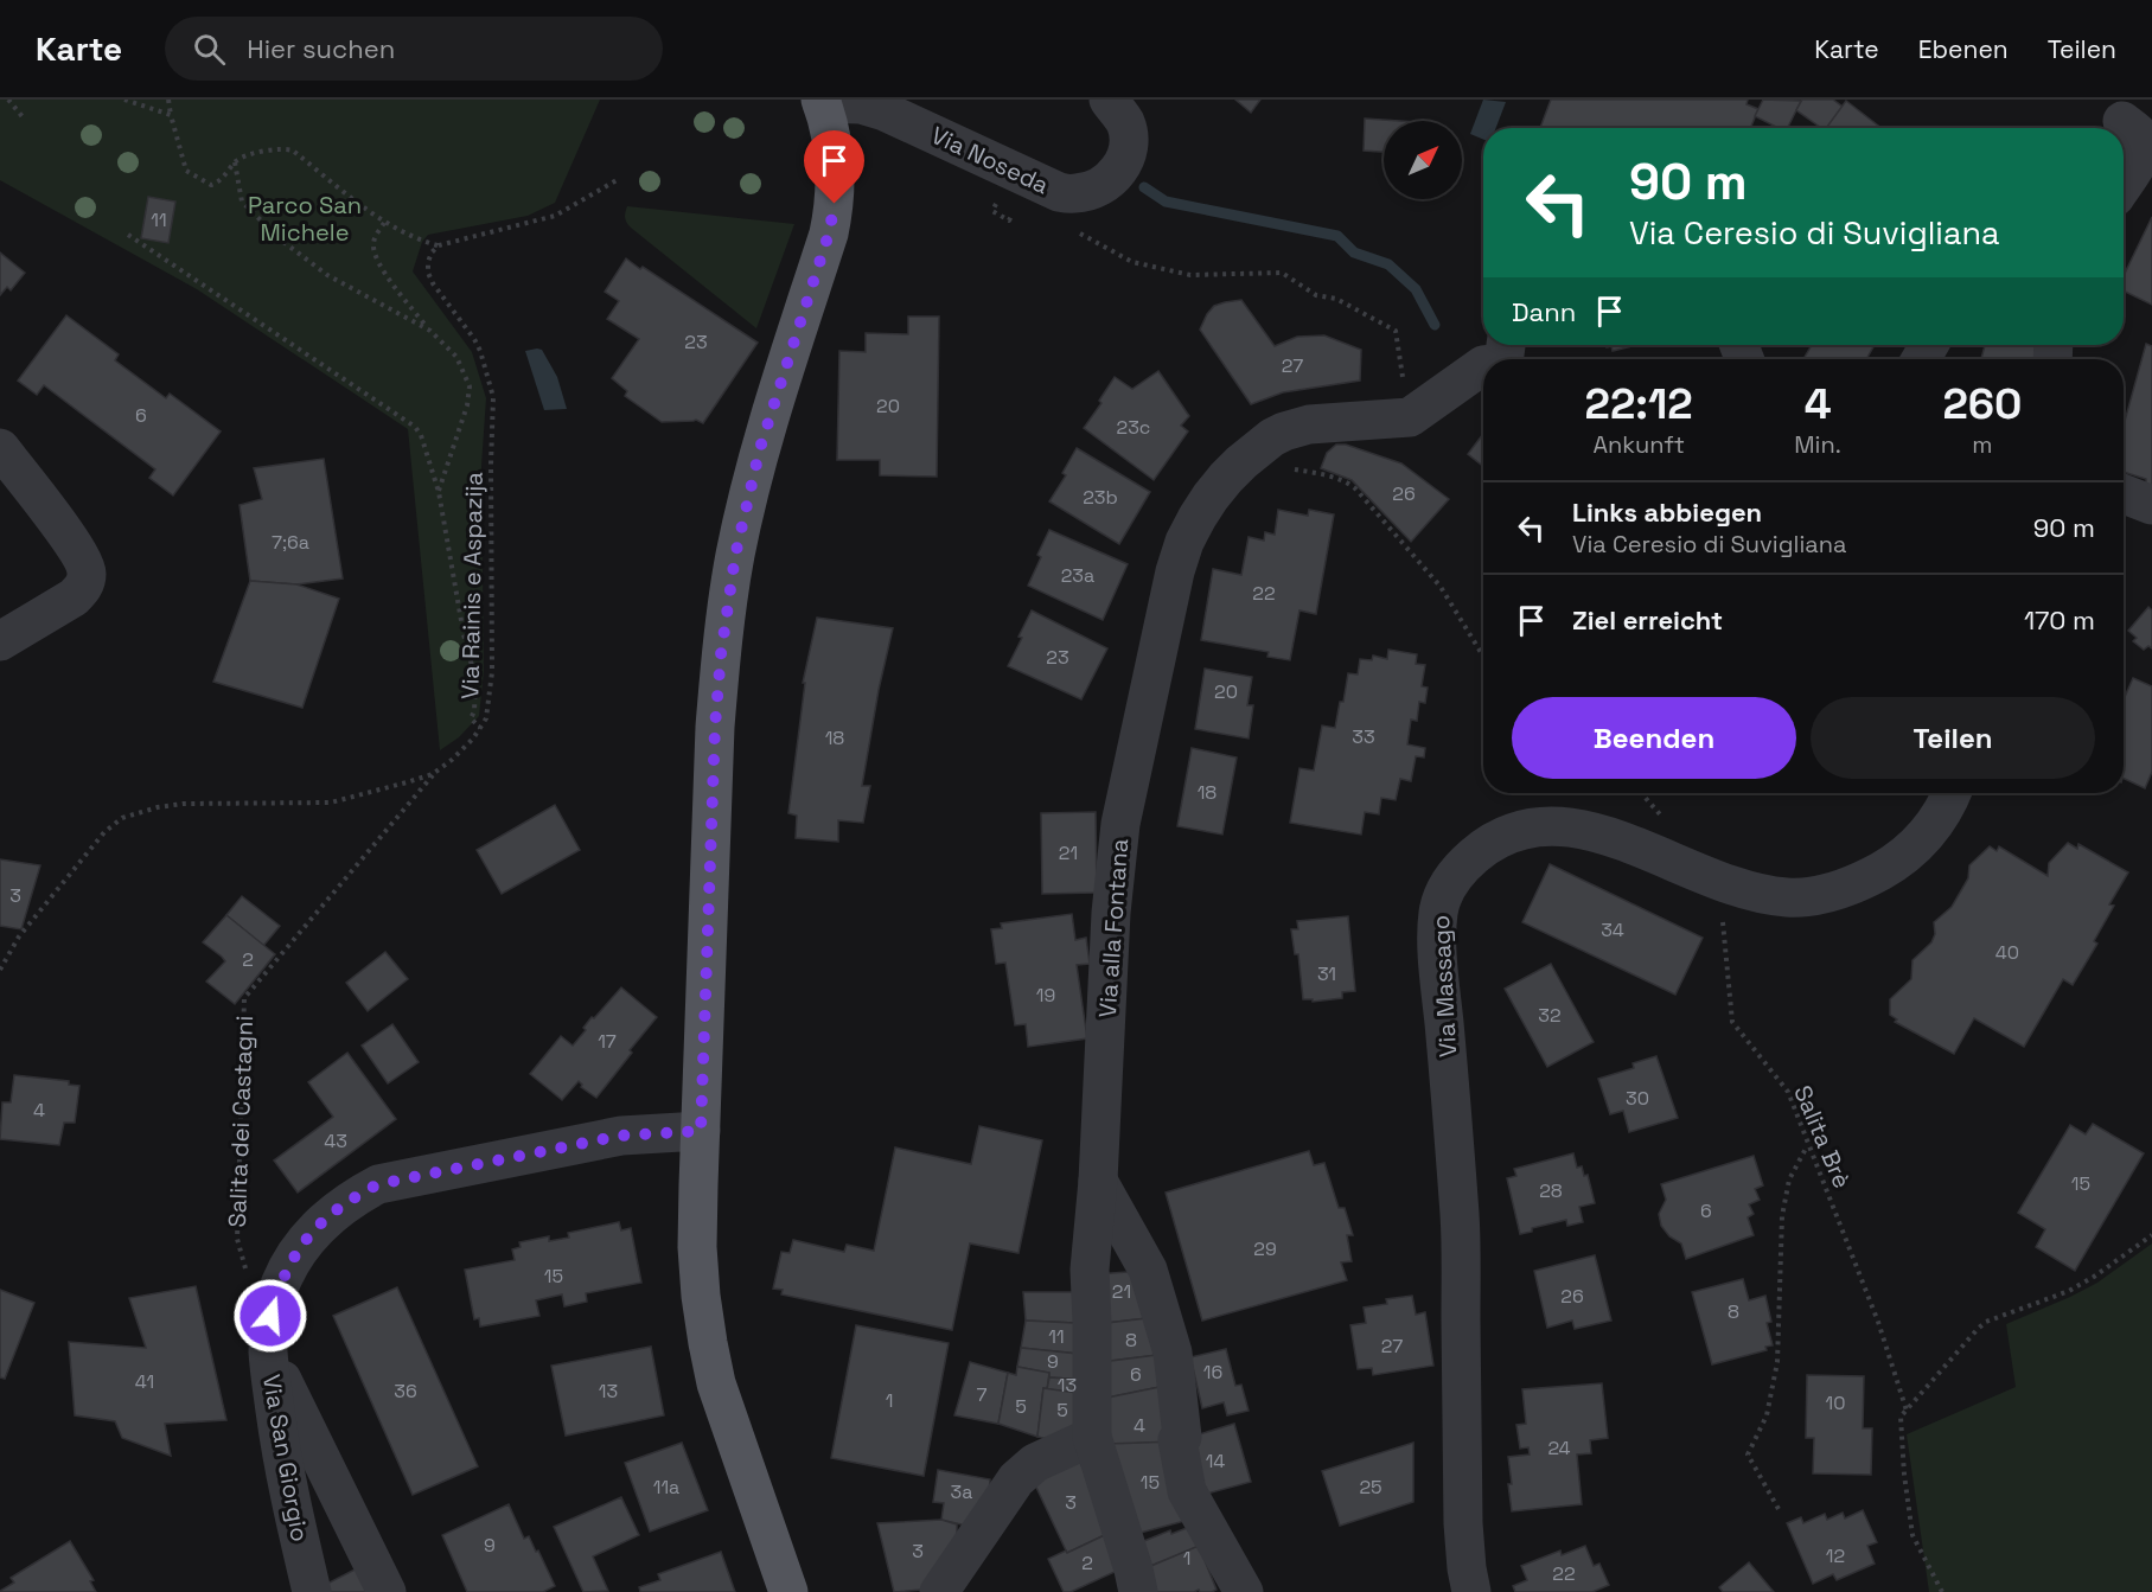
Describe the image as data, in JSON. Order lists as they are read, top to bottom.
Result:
{
  "streets": {
    "street": [
      "Via Noseda",
      "Via alla Fontana",
      "Via Massago",
      "Via San Giorgio"
    ],
    "path": ["Via Rainis e Aspazija", "Salita dei Castagni", "Salita Brè"]
  },
  "crossings": [
    ["Via Rainis e Aspazija", "Salita dei Castagni"],
    ["Via Massago", "Salita Brè"]
  ],
  "parks": ["Parco San Michele"],
  "house_numbers": [
    "11",
    "23",
    "27",
    "20",
    "6",
    "23c",
    "26",
    "23b",
    "7;6a",
    "23a",
    "22",
    "23",
    "20",
    "33",
    "18",
    "18",
    "21",
    "3",
    "34",
    "40",
    "2",
    "31",
    "19",
    "32",
    "17",
    "30",
    "4",
    "43",
    "15",
    "28",
    "6",
    "29",
    "15",
    "21",
    "26",
    "8",
    "11",
    "8",
    "27",
    "9",
    "16",
    "6",
    "41",
    "13",
    "36",
    "13",
    "7",
    "1",
    "10",
    "5",
    "5",
    "4",
    "24",
    "14",
    "15",
    "11a",
    "25",
    "3a",
    "3",
    "9",
    "3",
    "12",
    "1",
    "2",
    "22"
  ],
  "north": "top right",
  "page": {
    "header": "Karte",
    "search": "Hier suchen",
    "nav": ["Karte", "Ebenen", "Teilen"],
    "turn": ["90 m", "Via Ceresio di Suvigliana"],
    "then": "Dann",
    "eta": [
      "22:12",
      "Ankunft",
      "4",
      "Min.",
      "260",
      "m"
    ],
    "list": [
      {
        "name": "Links abbiegen",
        "note": "Via Ceresio di Suvigliana",
        "value": "90 m"
      },
      {
        "name": "Ziel erreicht",
        "value": "170 m"
      }
    ],
    "buttons": ["Beenden", "Teilen"]
  }
}
